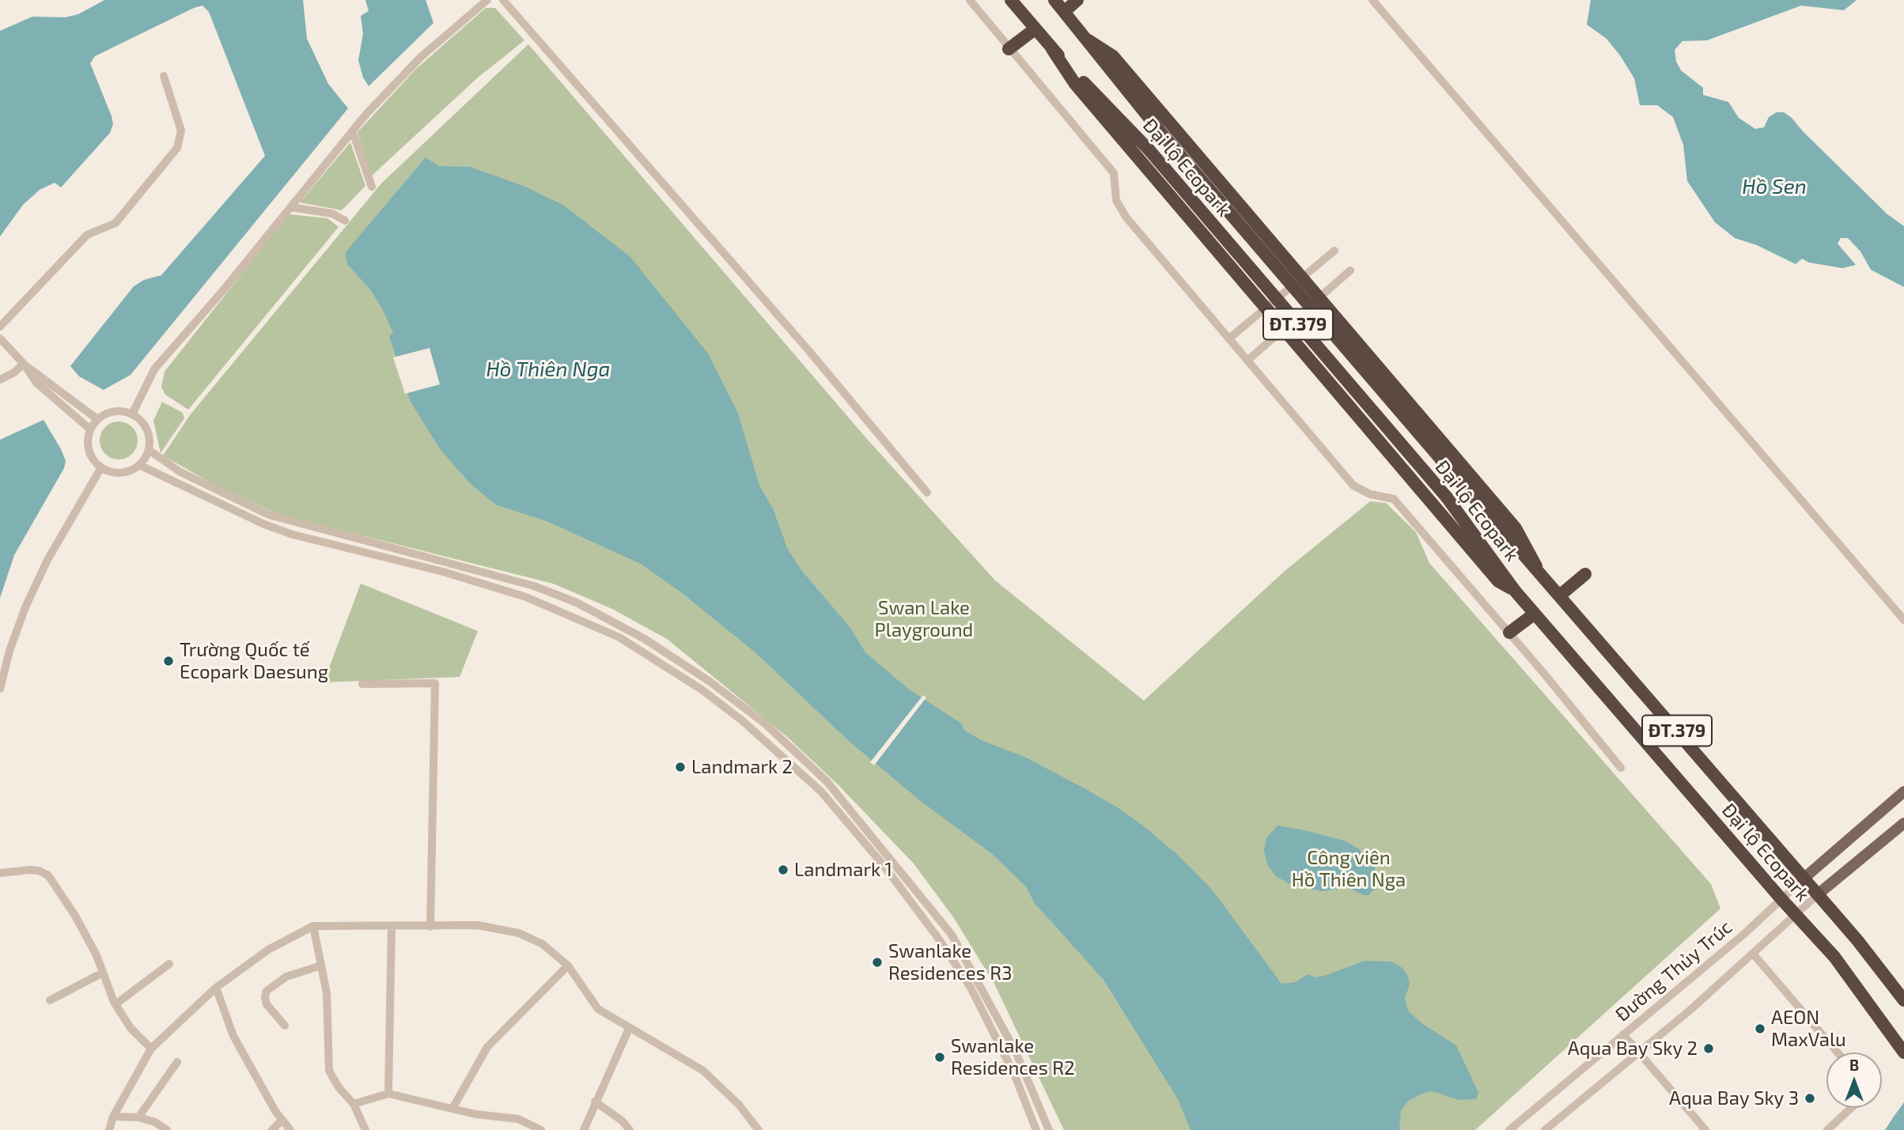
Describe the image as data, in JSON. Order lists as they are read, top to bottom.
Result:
{
  "streets": {
    "highway": ["Đại lộ Ecopark", "ĐT.379"],
    "street": ["Đường Thủy Trúc"]
  },
  "crossings": [
    ["Đại lộ Ecopark", "Đường Thủy Trúc"]
  ],
  "water": ["Hồ Sen", "Hồ Thiên Nga"],
  "parks": ["Swan Lake Playground", "Công viên Hồ Thiên Nga"],
  "places": [
    "Trường Quốc tế Ecopark Daesung",
    "Landmark 2",
    "Landmark 1",
    "Swanlake Residences R3",
    "AEON MaxValu",
    "Aqua Bay Sky 2",
    "Swanlake Residences R2",
    "Aqua Bay Sky 3"
  ],
  "north": "top"
}
